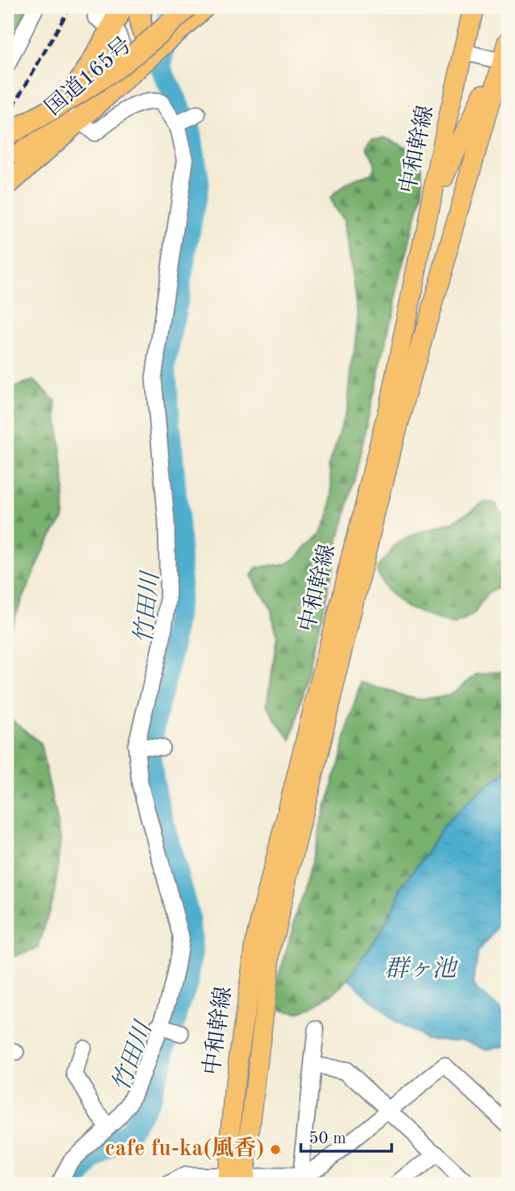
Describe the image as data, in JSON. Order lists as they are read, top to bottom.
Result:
{
  "streets": {
    "highway": ["国道165号"],
    "main road": ["中和幹線"]
  },
  "water": ["竹田川", "群ヶ池"],
  "places": ["cafe fu-ka(風香)"],
  "scale_bar": "50 m"
}
